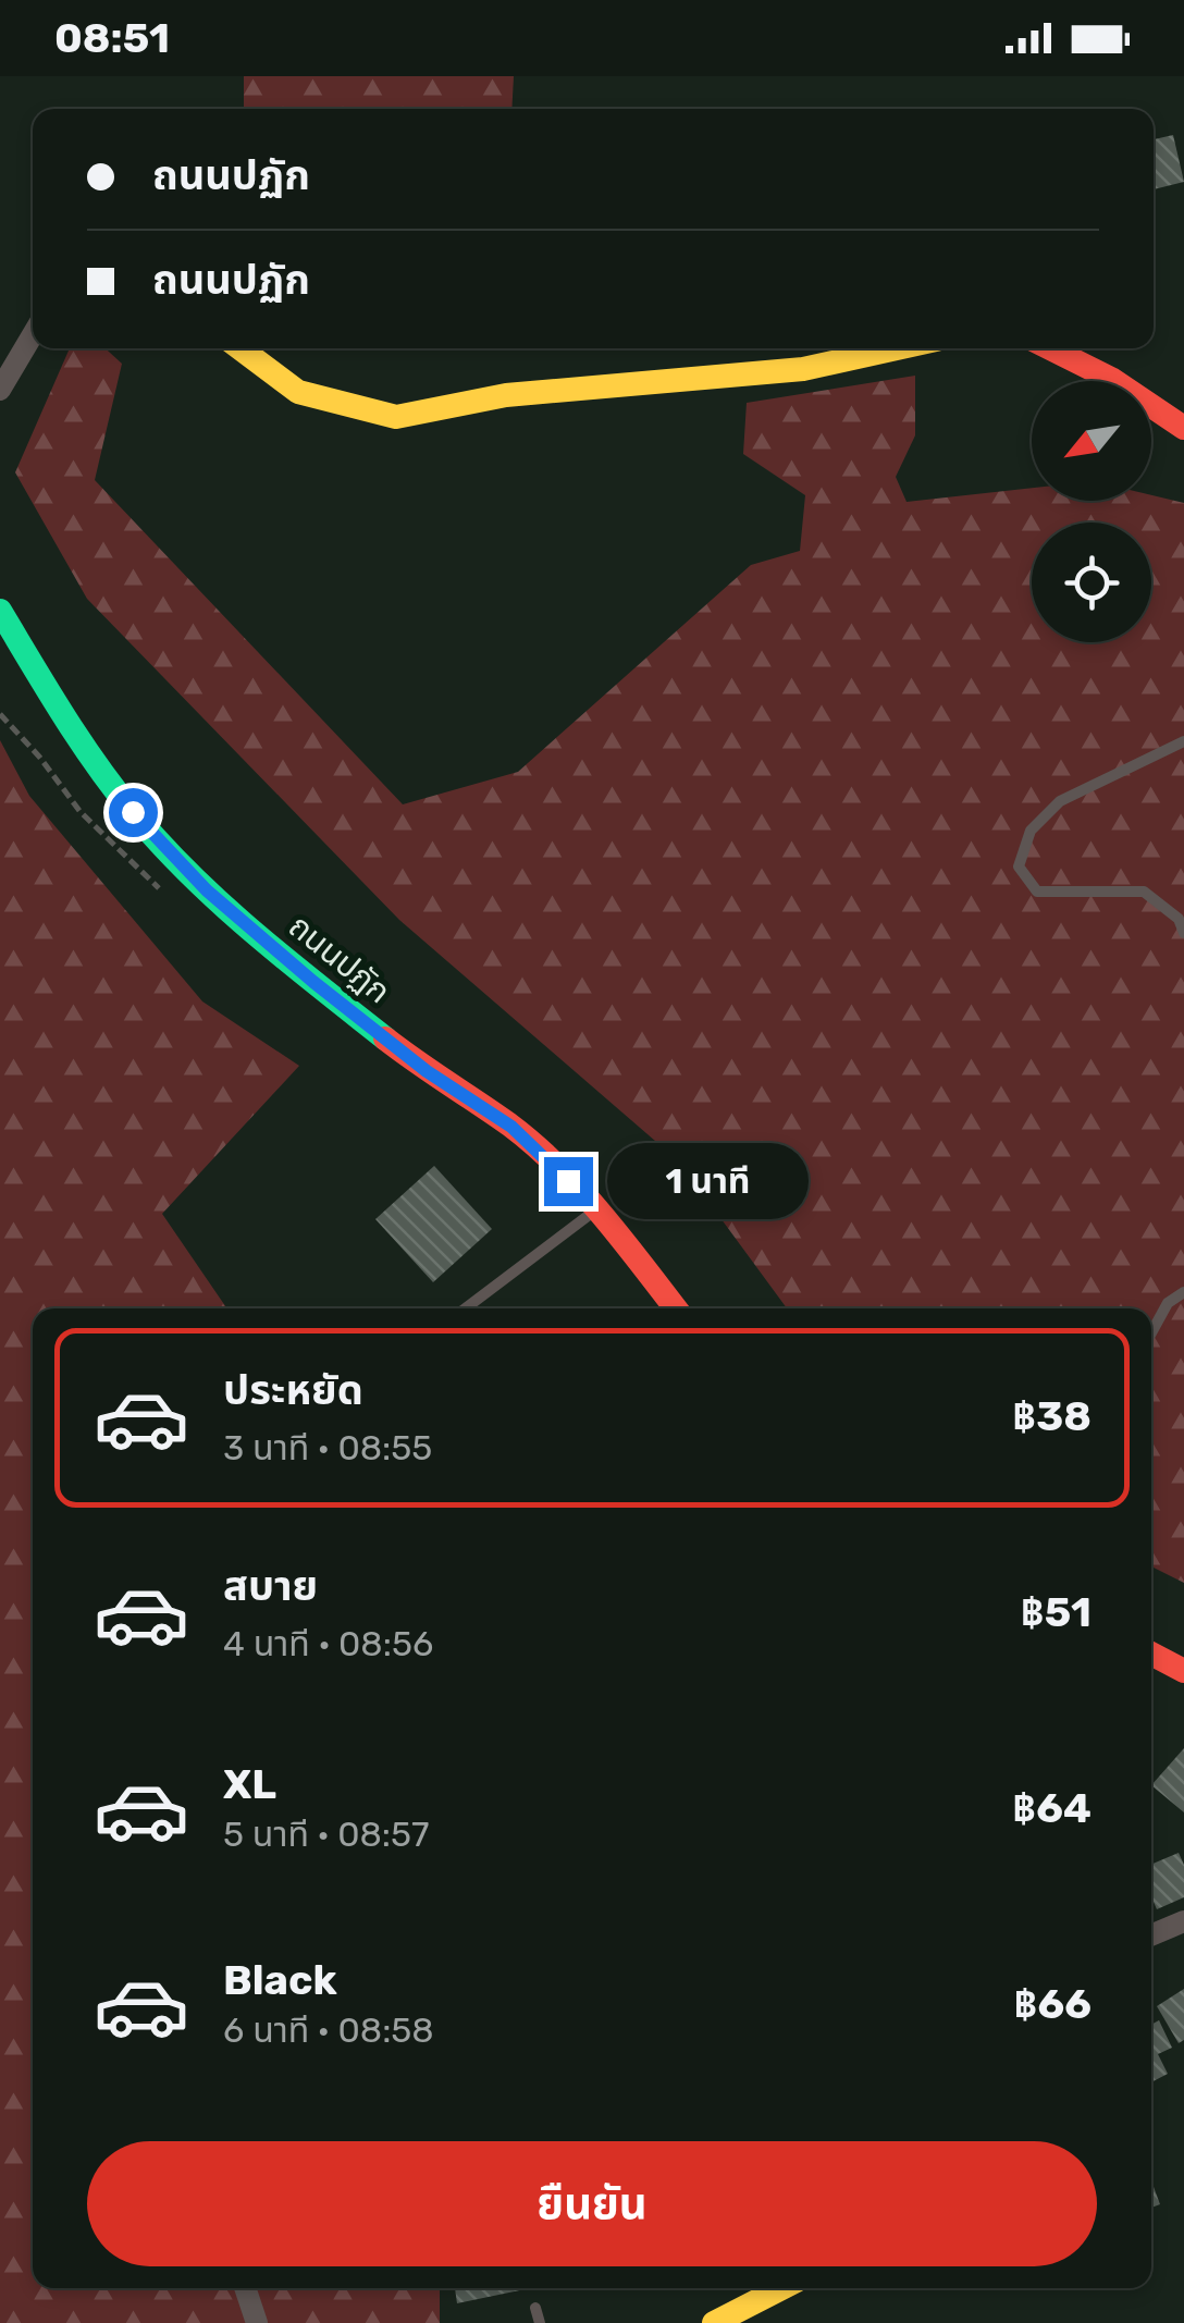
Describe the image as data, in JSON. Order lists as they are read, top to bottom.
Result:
{
  "streets": {
    "main road": ["ถนนปฏัก"]
  },
  "north": "bottom left",
  "page": {
    "status": "08:51",
    "banner": ["ถนนปฏัก", "ถนนปฏัก"],
    "bubble": "1 นาที",
    "list": [
      {
        "name": "ประหยัด",
        "note": "3 นาที · 08:55",
        "value": "฿38"
      },
      {
        "name": "สบาย",
        "note": "4 นาที · 08:56",
        "value": "฿51"
      },
      {
        "name": "XL",
        "note": "5 นาที · 08:57",
        "value": "฿64"
      },
      {
        "name": "Black",
        "note": "6 นาที · 08:58",
        "value": "฿66"
      }
    ],
    "buttons": "ยืนยัน"
  }
}
